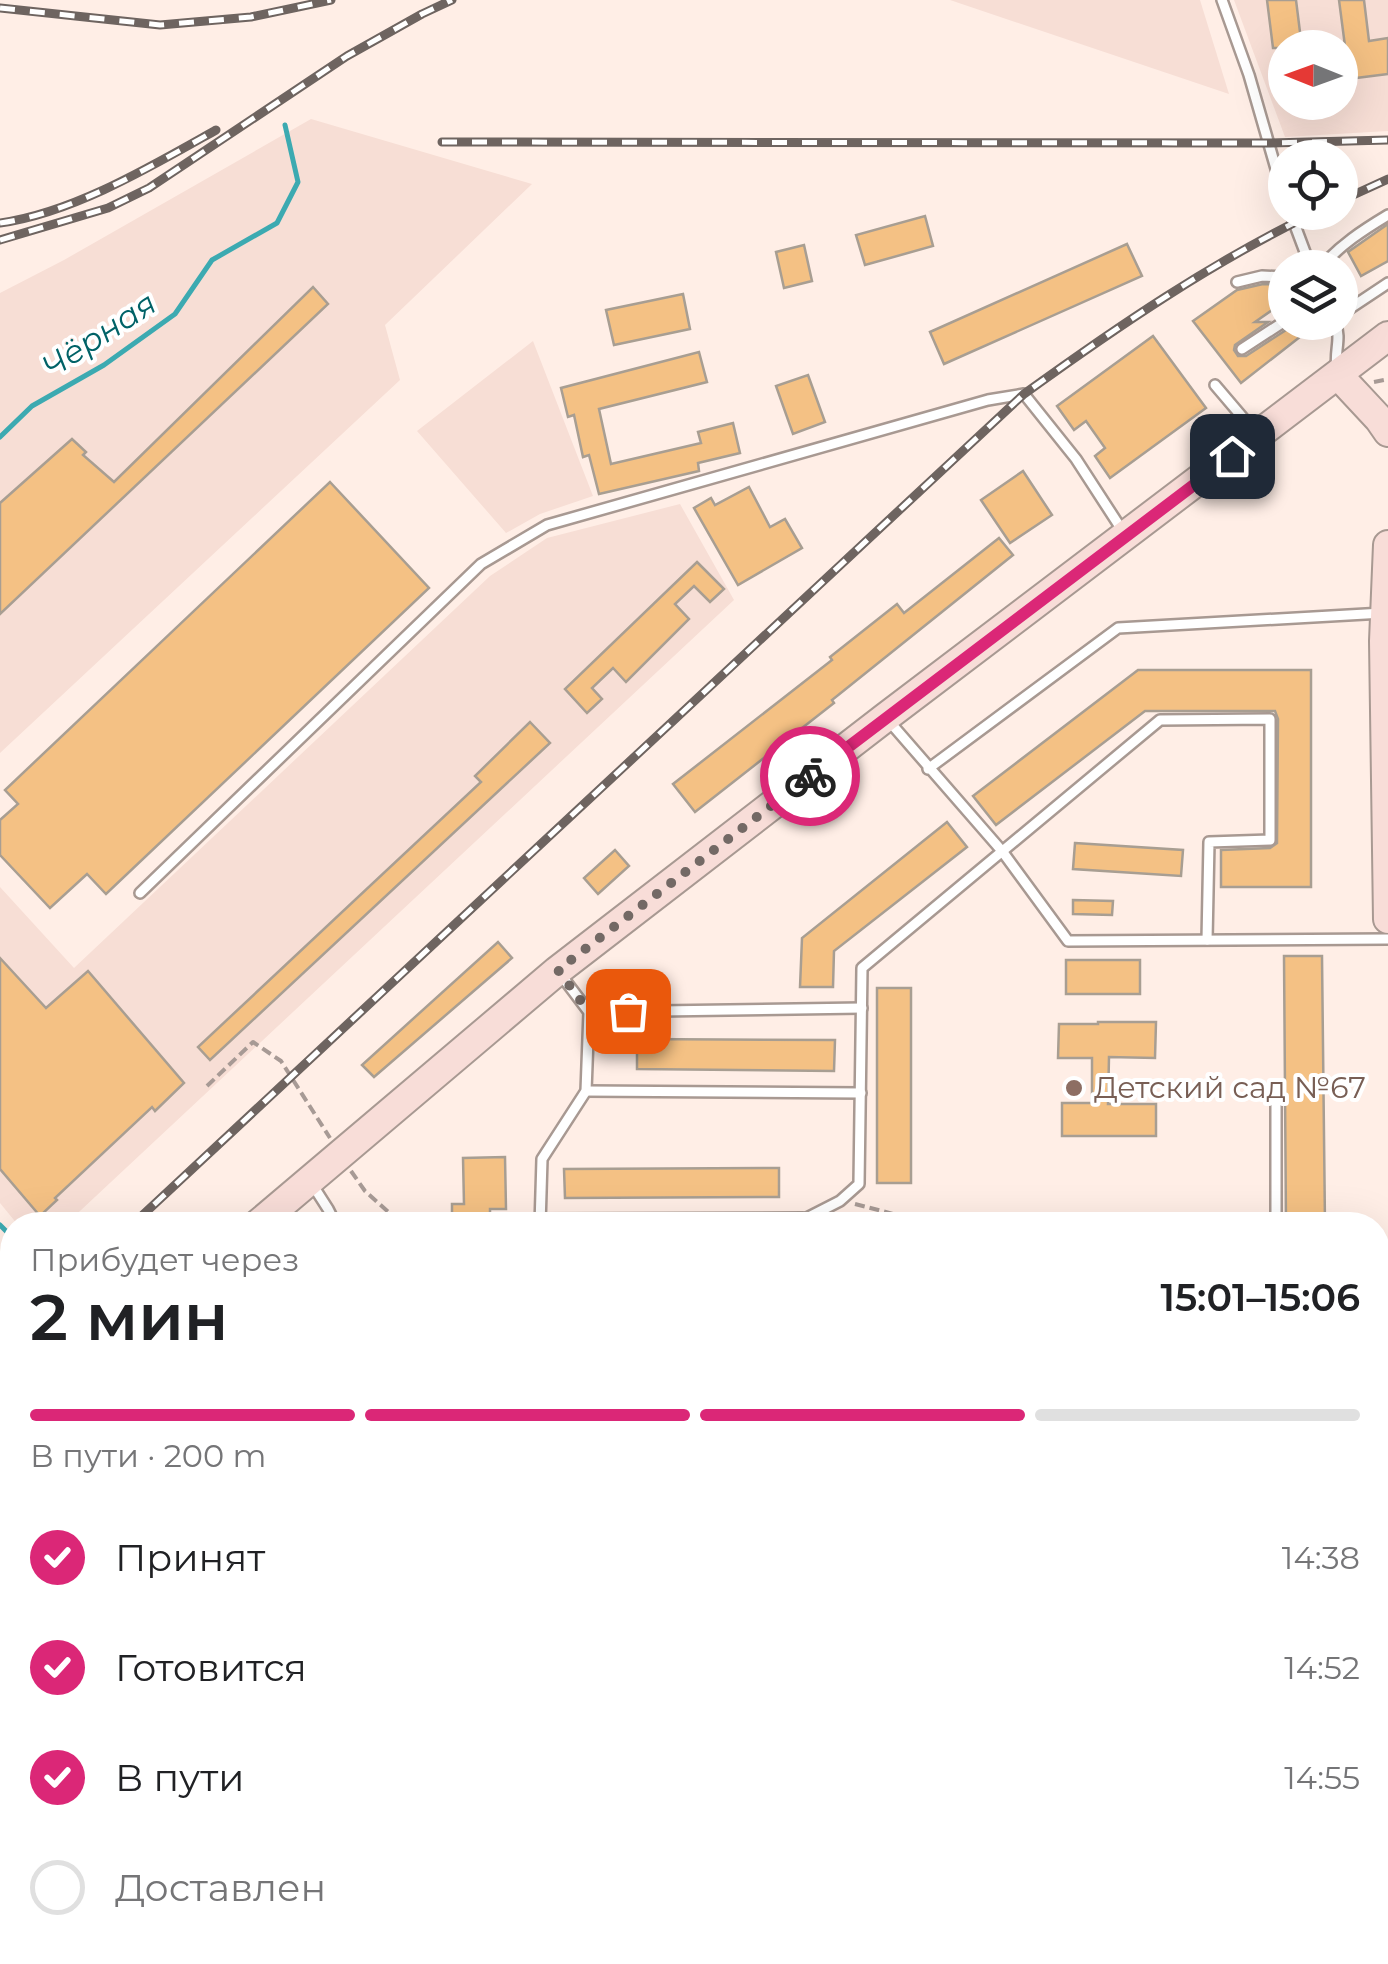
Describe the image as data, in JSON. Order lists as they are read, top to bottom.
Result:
{
  "water": ["Чёрная"],
  "places": ["Детский сад №67"],
  "north": "left",
  "page": {
    "heading": ["2 мин", "Прибудет через", "15:01–15:06"],
    "bar": "В пути · 200 m",
    "list": [
      ["Принят", "14:38"],
      ["Готовится", "14:52"],
      ["В пути", "14:55"],
      "Доставлен"
    ]
  }
}
